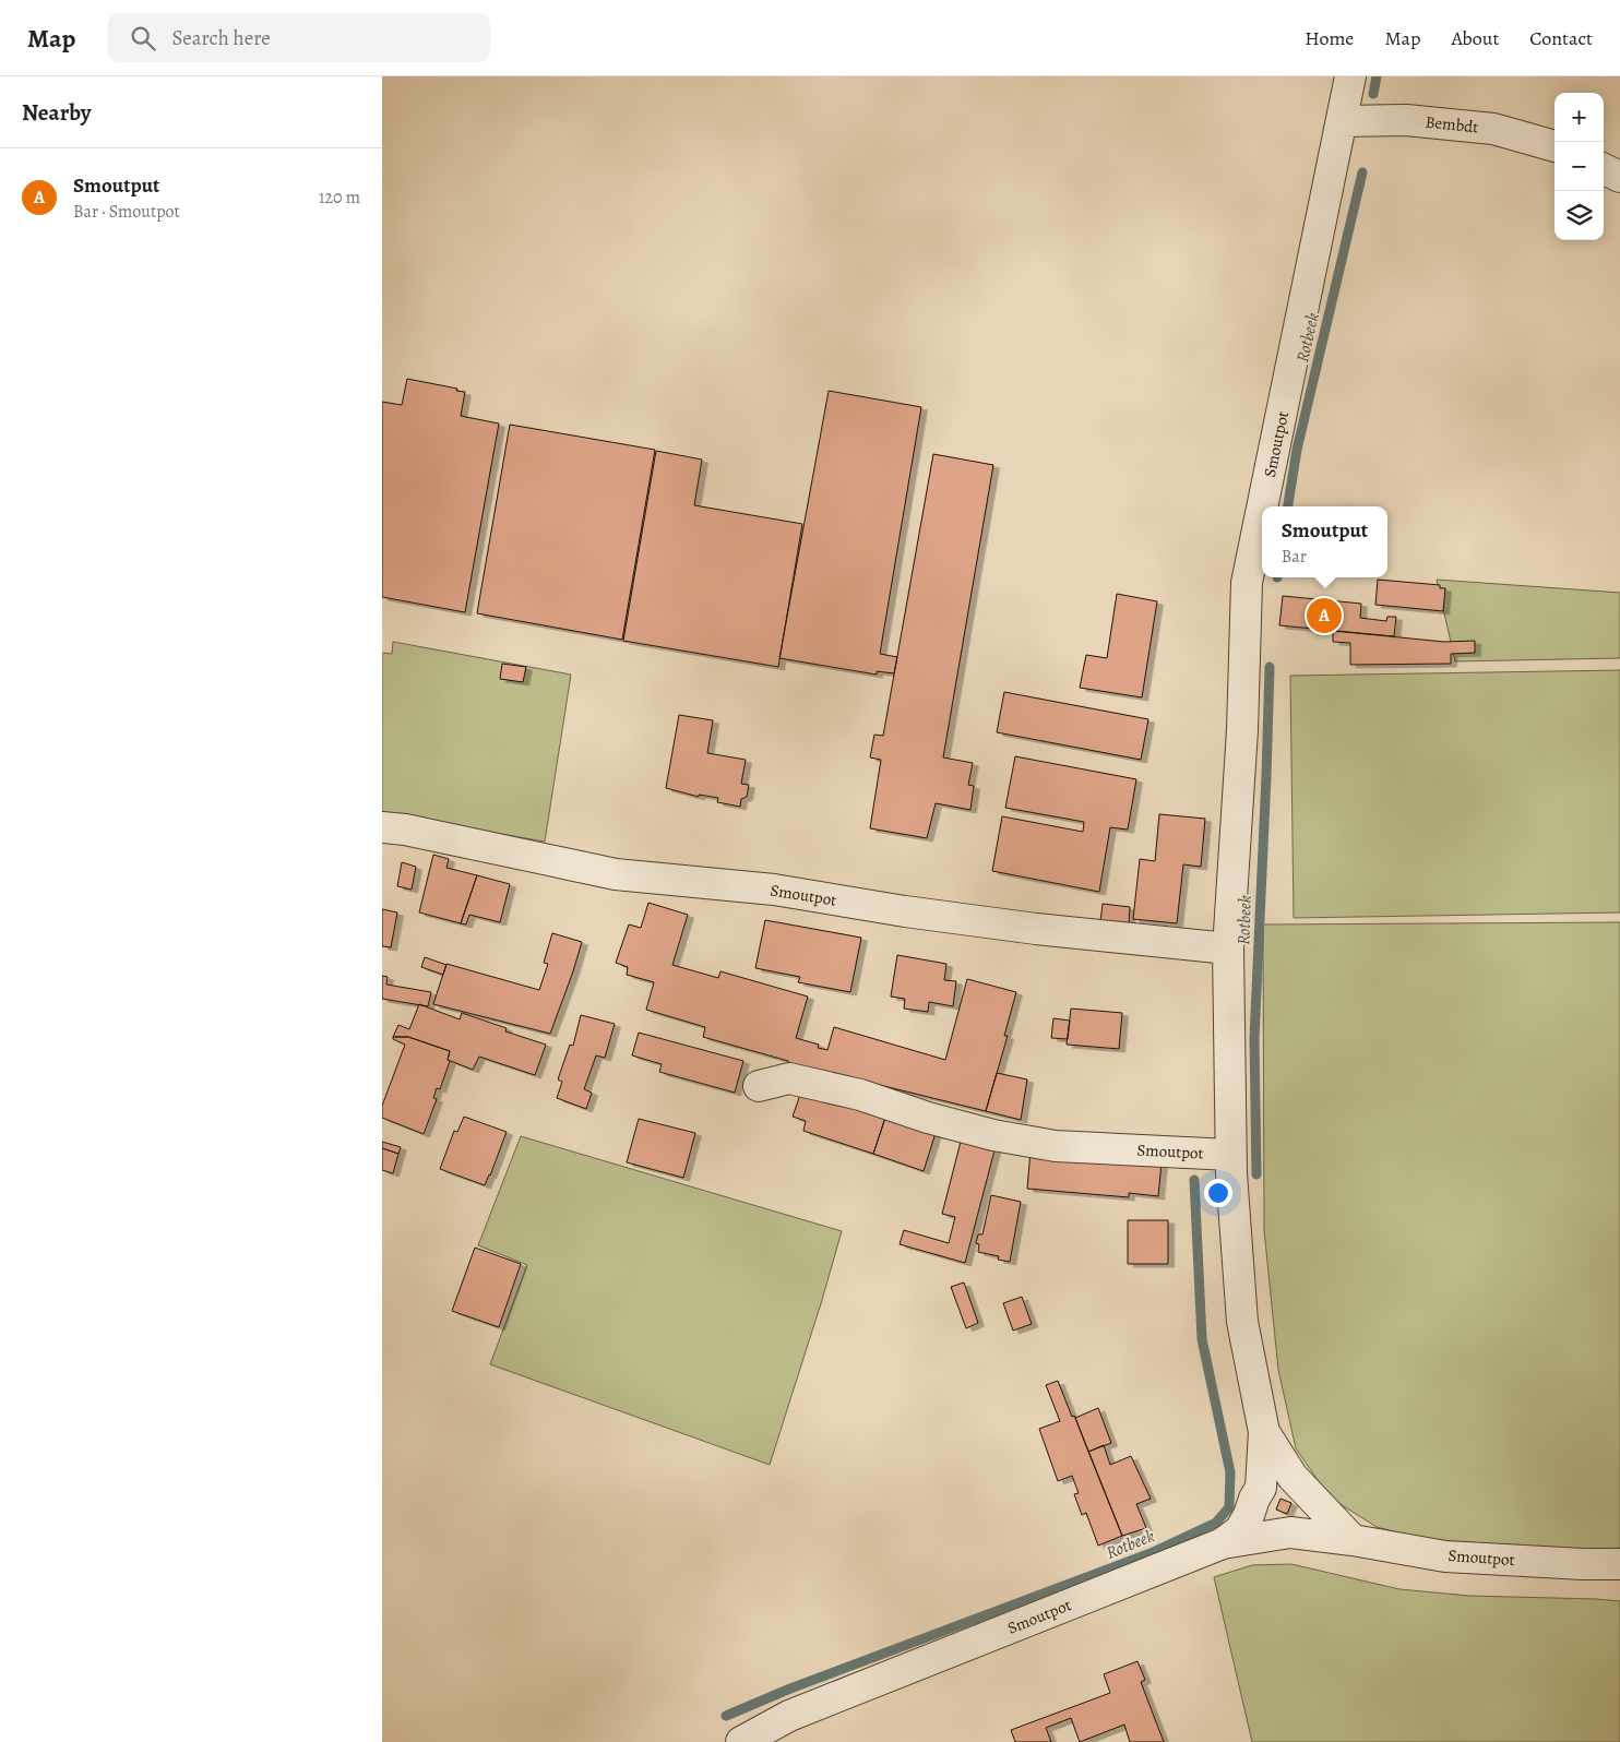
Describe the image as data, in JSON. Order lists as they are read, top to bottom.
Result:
{
  "streets": {
    "street": ["Bembdt", "Smoutpot"]
  },
  "crossings": [
    ["Bembdt", "Smoutpot"]
  ],
  "water": ["Rotbeek"],
  "page": {
    "header": "Map",
    "search": "Search here",
    "nav": [
      "Home",
      "Map",
      "About",
      "Contact"
    ],
    "heading": "Nearby",
    "map_buttons": ["+", "−"],
    "list": [
      {
        "mark": "A",
        "name": "Smoutput",
        "note": "Bar · Smoutpot",
        "value": "120 m"
      }
    ],
    "popup": ["Smoutput", "Bar"],
    "pins": "A"
  }
}
